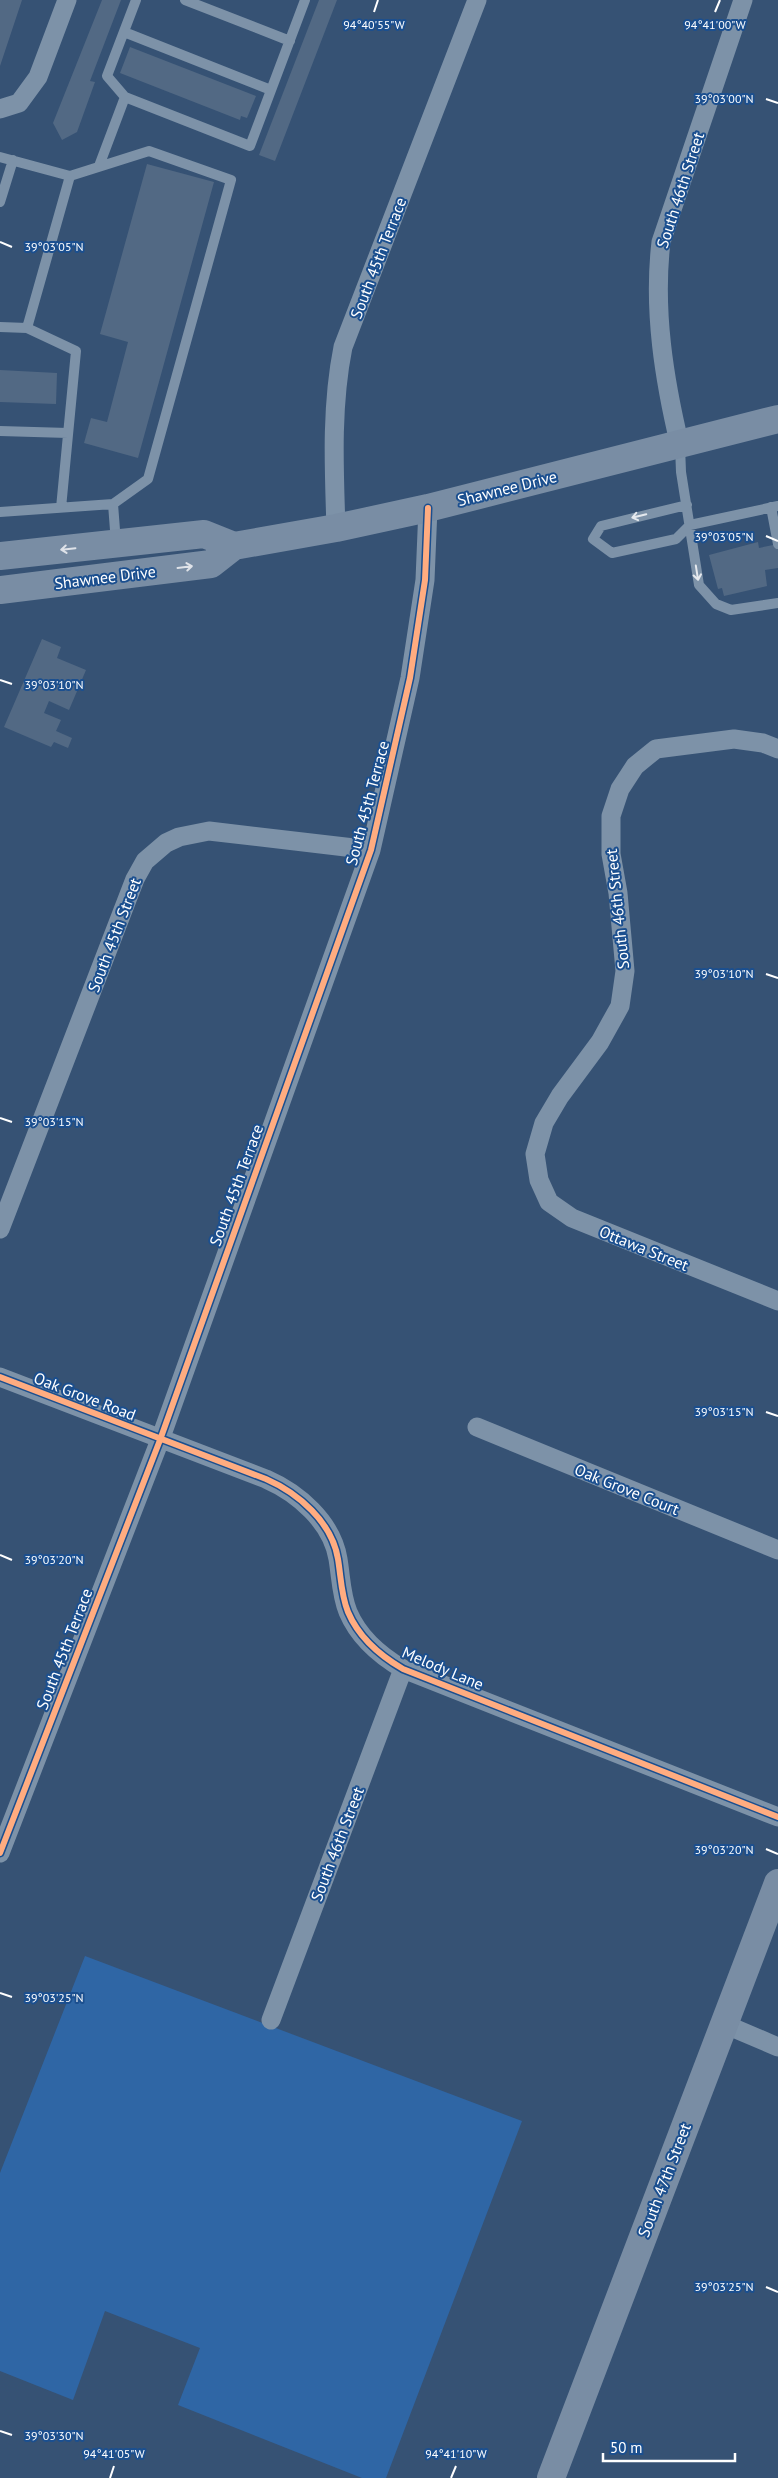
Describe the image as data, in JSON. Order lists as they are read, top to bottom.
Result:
{
  "streets": {
    "main road": ["Shawnee Drive", "South 47th Street"],
    "street": [
      "South 46th Street",
      "South 45th Terrace",
      "South 45th Street",
      "Ottawa Street",
      "Oak Grove Road",
      "Oak Grove Court",
      "Melody Lane"
    ]
  },
  "crossings": [
    ["South 46th Street", "Shawnee Drive"],
    ["South 46th Street", "Ottawa Street"],
    ["South 46th Street", "Melody Lane"],
    ["South 45th Terrace", "Shawnee Drive"],
    ["South 45th Terrace", "South 45th Street"],
    ["South 45th Terrace", "Oak Grove Road"],
    ["South 45th Terrace", "Melody Lane"],
    ["Oak Grove Road", "Melody Lane"]
  ],
  "scale_bar": "50 m",
  "coordinates": [
    "94°40'55\"W",
    "94°41'00\"W",
    "39°03'00\"N",
    "39°03'05\"N",
    "39°03'10\"N",
    "39°03'15\"N",
    "39°03'20\"N",
    "39°03'25\"N",
    "39°03'30\"N",
    "94°41'05\"W",
    "94°41'10\"W"
  ]
}
